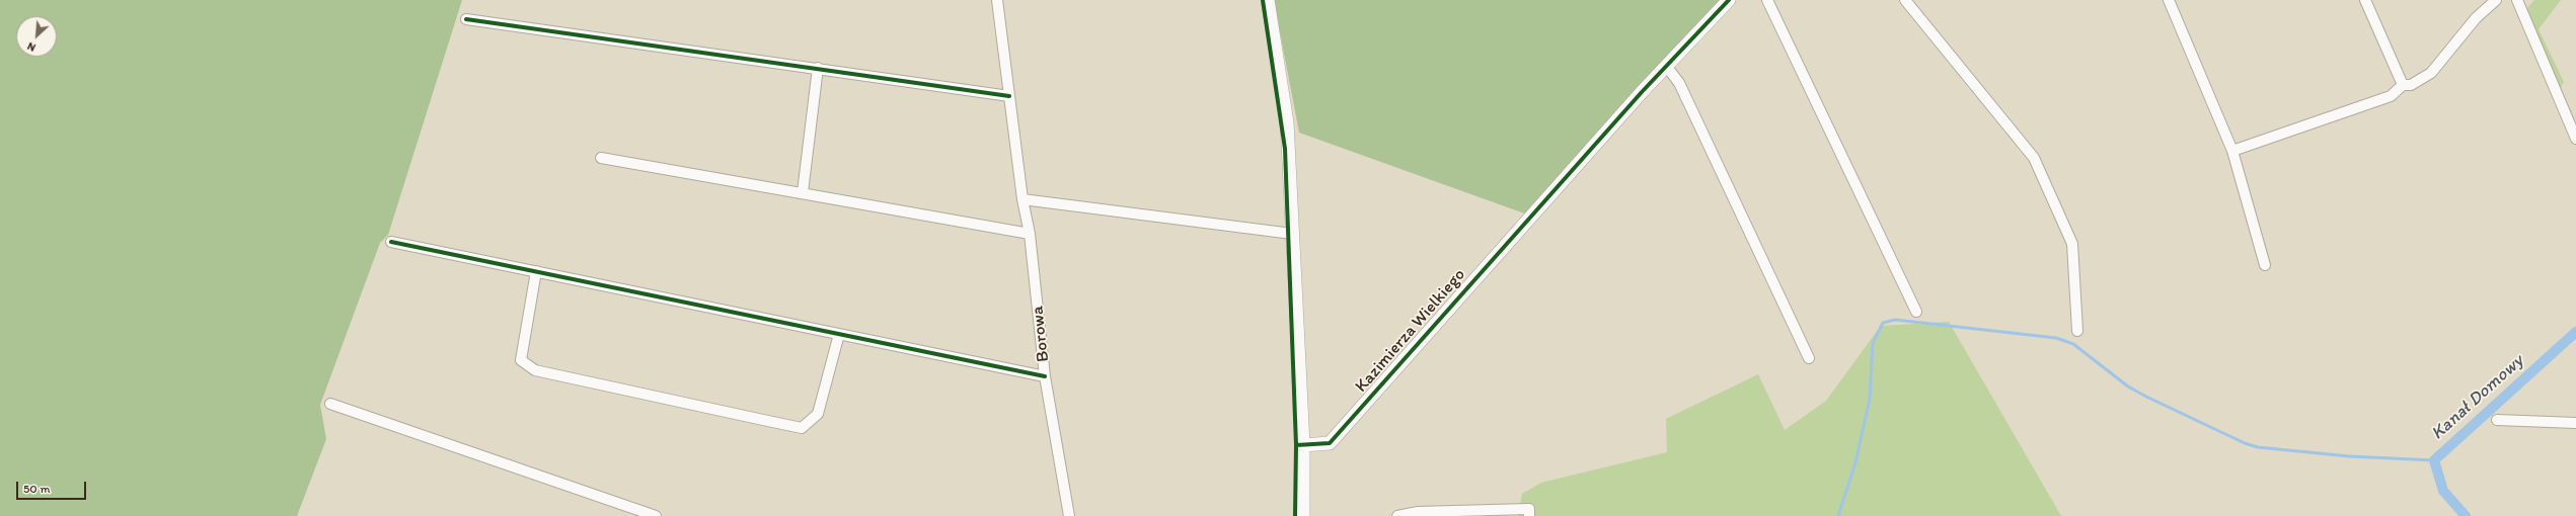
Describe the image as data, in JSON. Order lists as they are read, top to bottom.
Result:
{
  "streets": {
    "street": ["Kazimierza Wielkiego", "Borowa"]
  },
  "water": ["Kanał Domowy"],
  "scale_bar": "50 m",
  "north": "bottom left"
}
